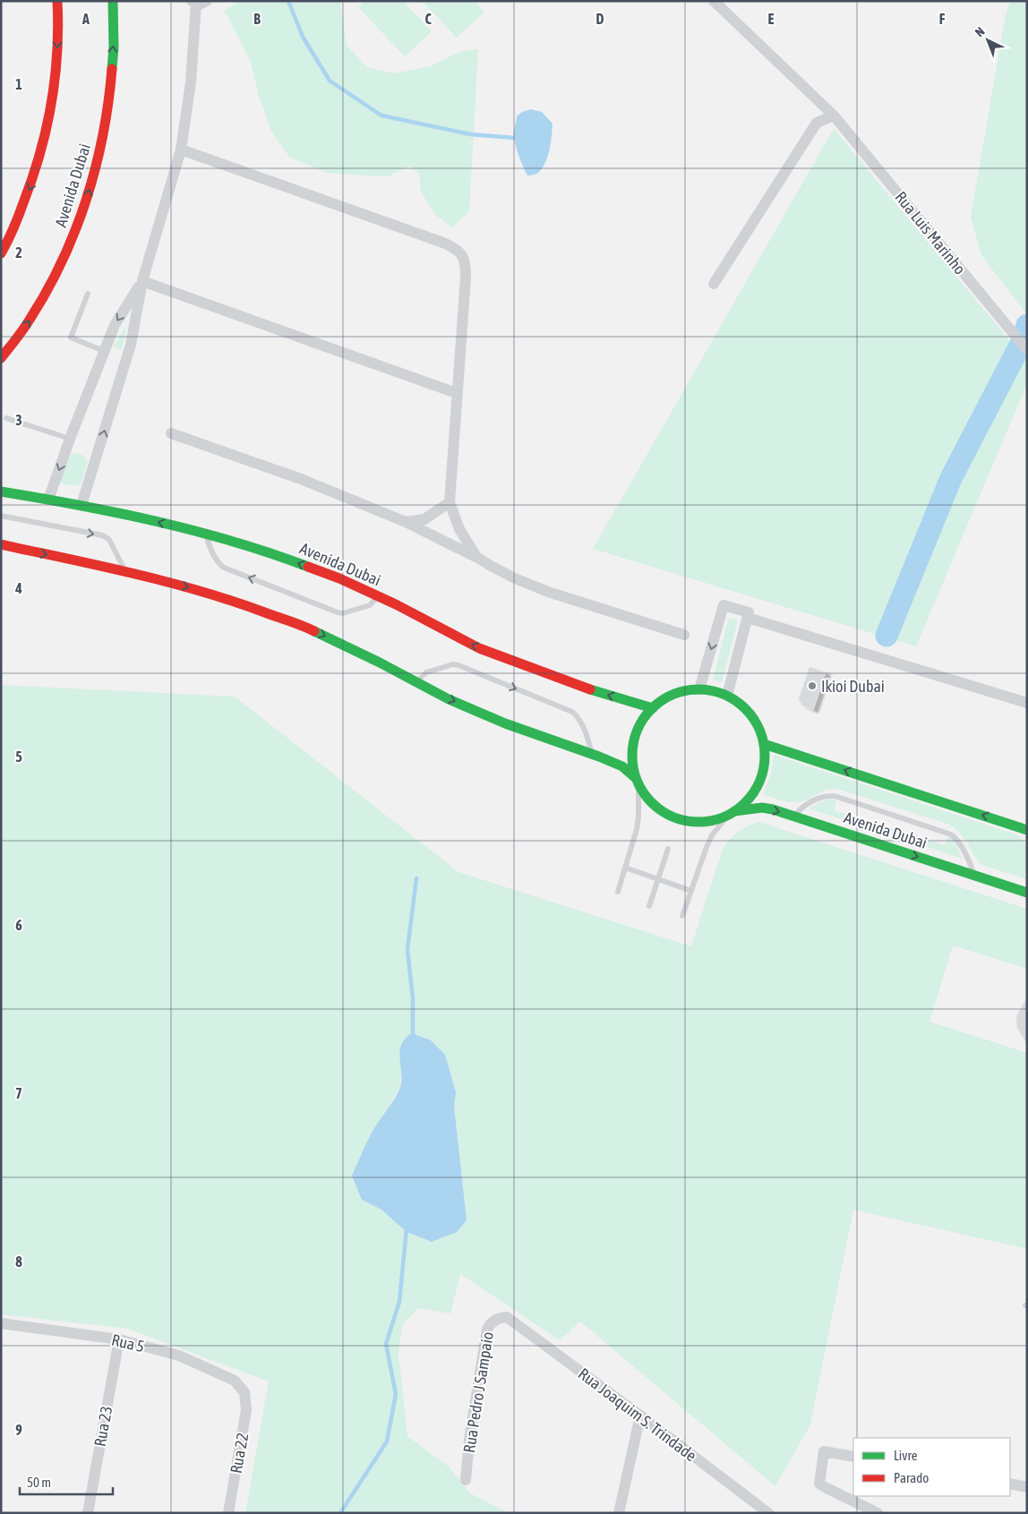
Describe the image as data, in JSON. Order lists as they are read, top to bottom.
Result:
{
  "streets": {
    "street": [
      "Avenida Dubai",
      "Rua Luis Marinho",
      "Rua 5",
      "Rua Pedro J Sampaio",
      "Rua Joaquim S. Trindade",
      "Rua 23",
      "Rua 22"
    ]
  },
  "crossings": [
    ["Rua 5", "Rua 23"],
    ["Rua 5", "Rua 22"],
    ["Rua Pedro J Sampaio", "Rua Joaquim S. Trindade"]
  ],
  "places": ["Ikioi Dubai"],
  "legend": ["Livre", "Parado"],
  "scale_bar": "50 m",
  "north": "top left",
  "grid": {
    "columns": [
      "A",
      "B",
      "C",
      "D",
      "E",
      "F"
    ],
    "rows": [
      "1",
      "2",
      "3",
      "4",
      "5",
      "6",
      "7",
      "8",
      "9"
    ]
  }
}
